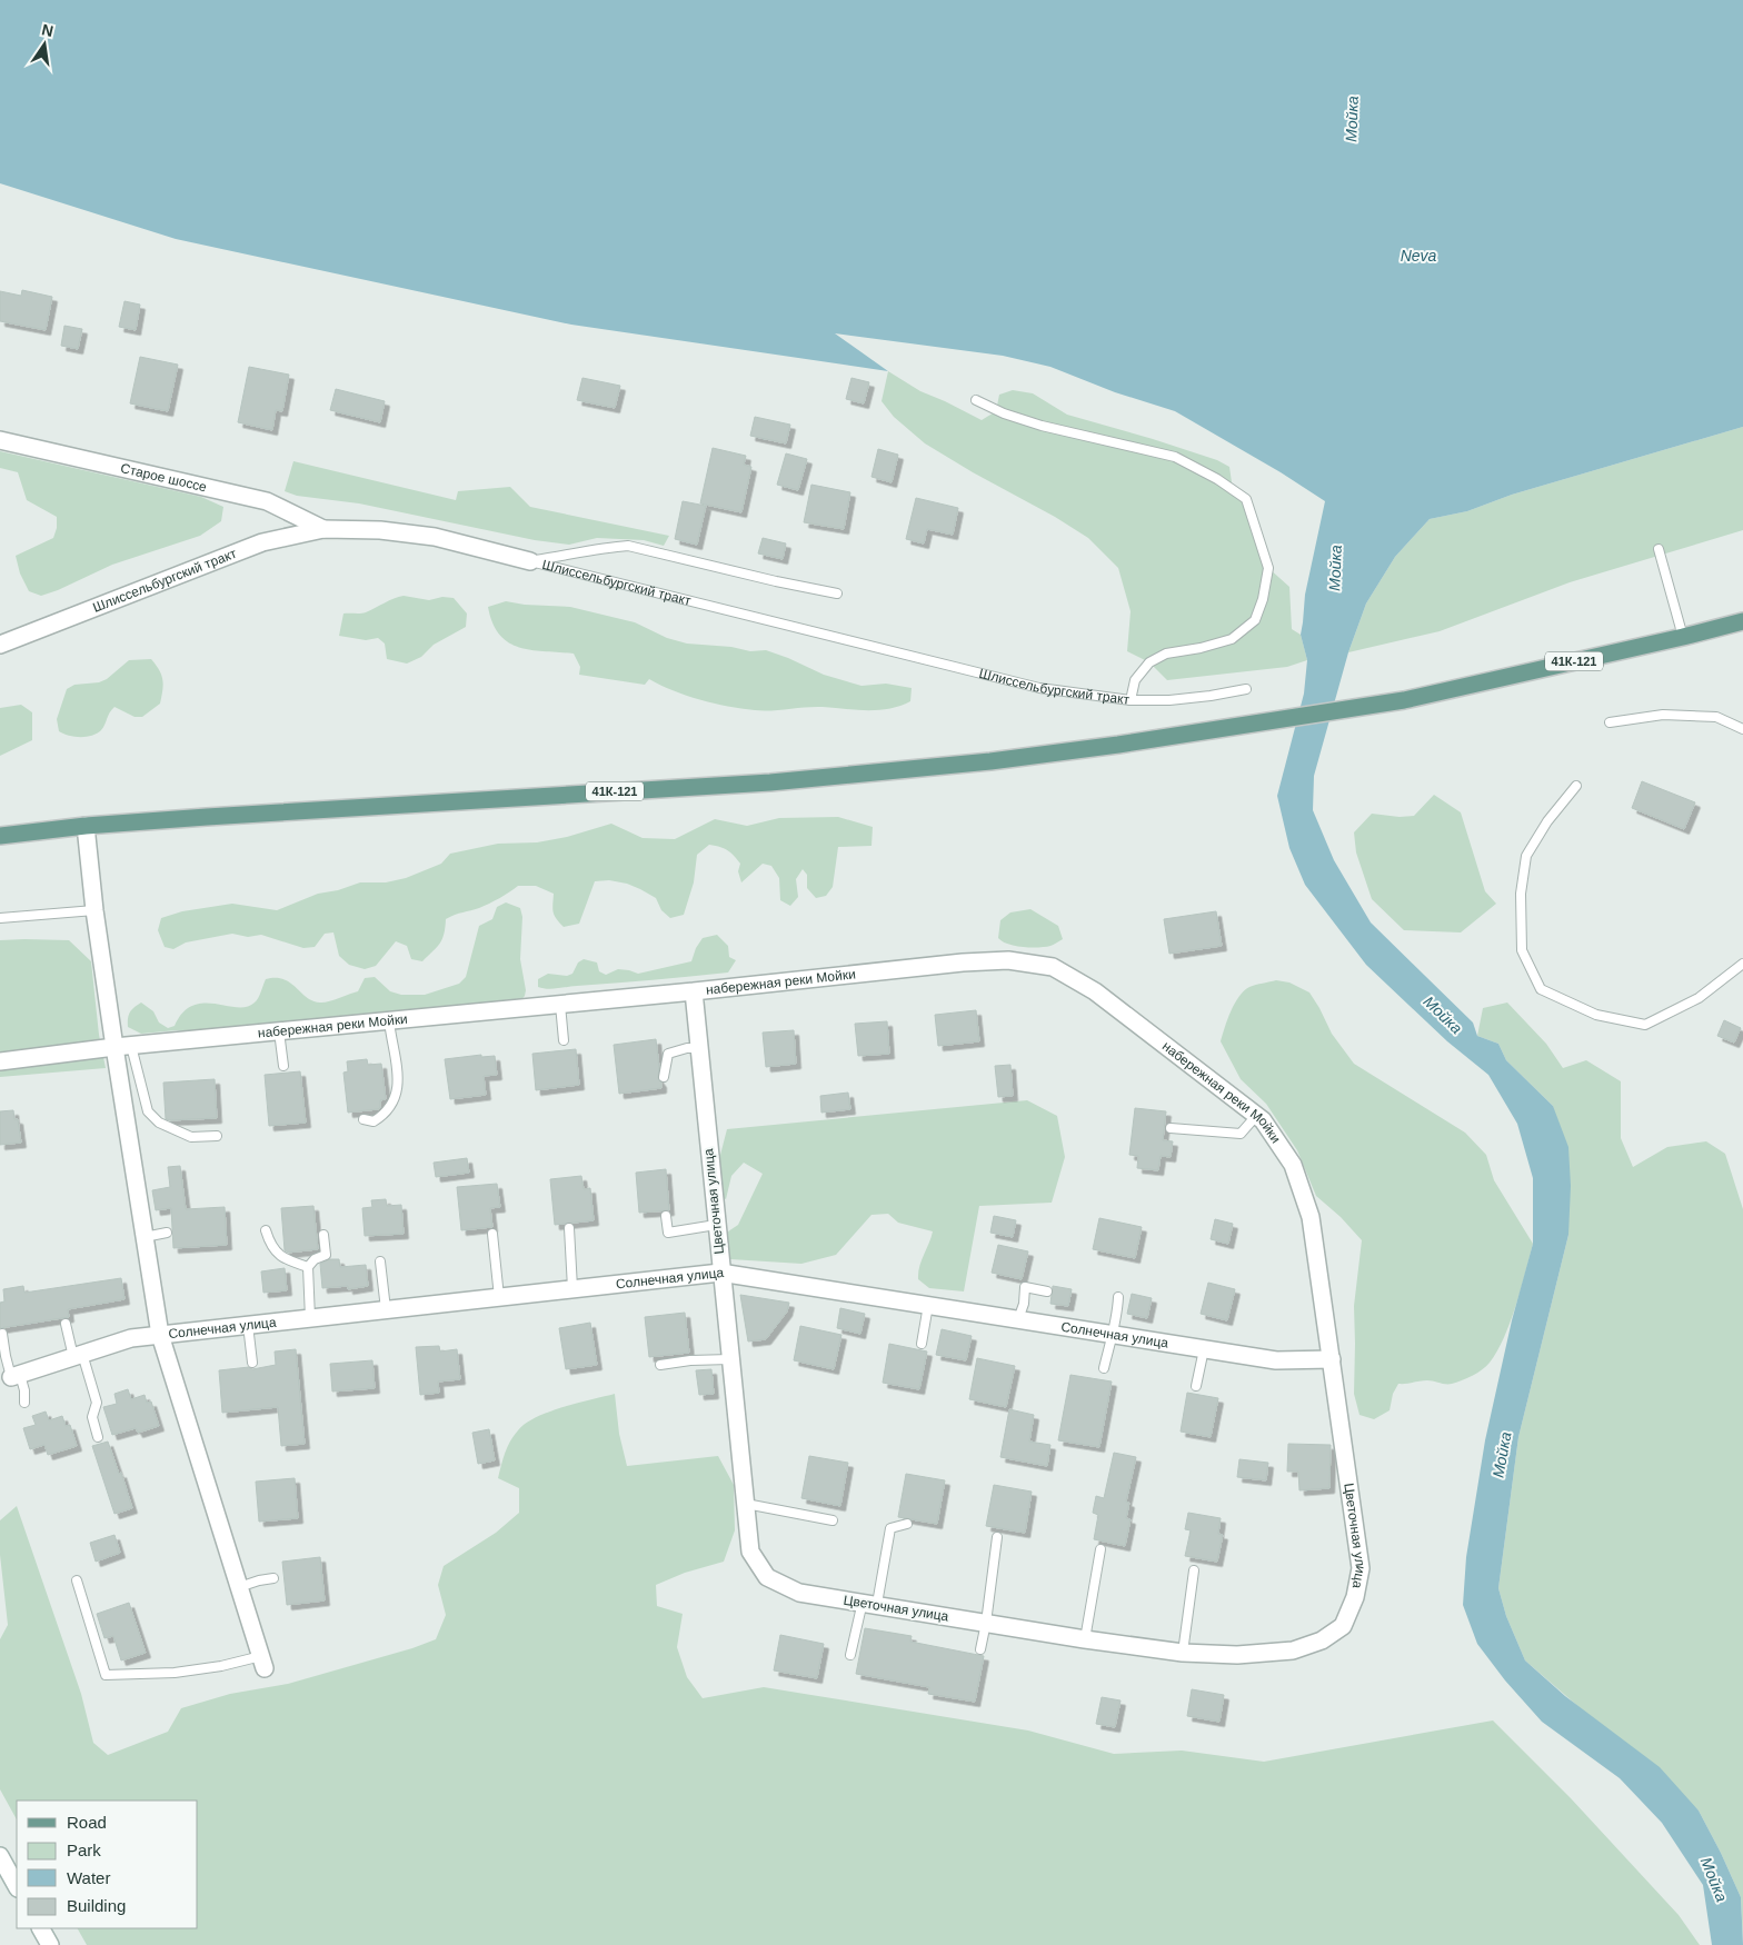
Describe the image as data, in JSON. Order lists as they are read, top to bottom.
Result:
{
  "streets": {
    "main road": ["41К-121"],
    "street": [
      "Старое шоссе",
      "Шлиссельбургский тракт",
      "набережная реки Мойки",
      "Цветочная улица",
      "Солнечная улица"
    ]
  },
  "crossings": [
    ["Старое шоссе", "Шлиссельбургский тракт"],
    ["набережная реки Мойки", "Цветочная улица"],
    ["набережная реки Мойки", "Солнечная улица"],
    ["Цветочная улица", "Солнечная улица"]
  ],
  "water": ["Мойка", "Neva"],
  "legend": [
    "Road",
    "Park",
    "Water",
    "Building"
  ],
  "north": "top"
}
